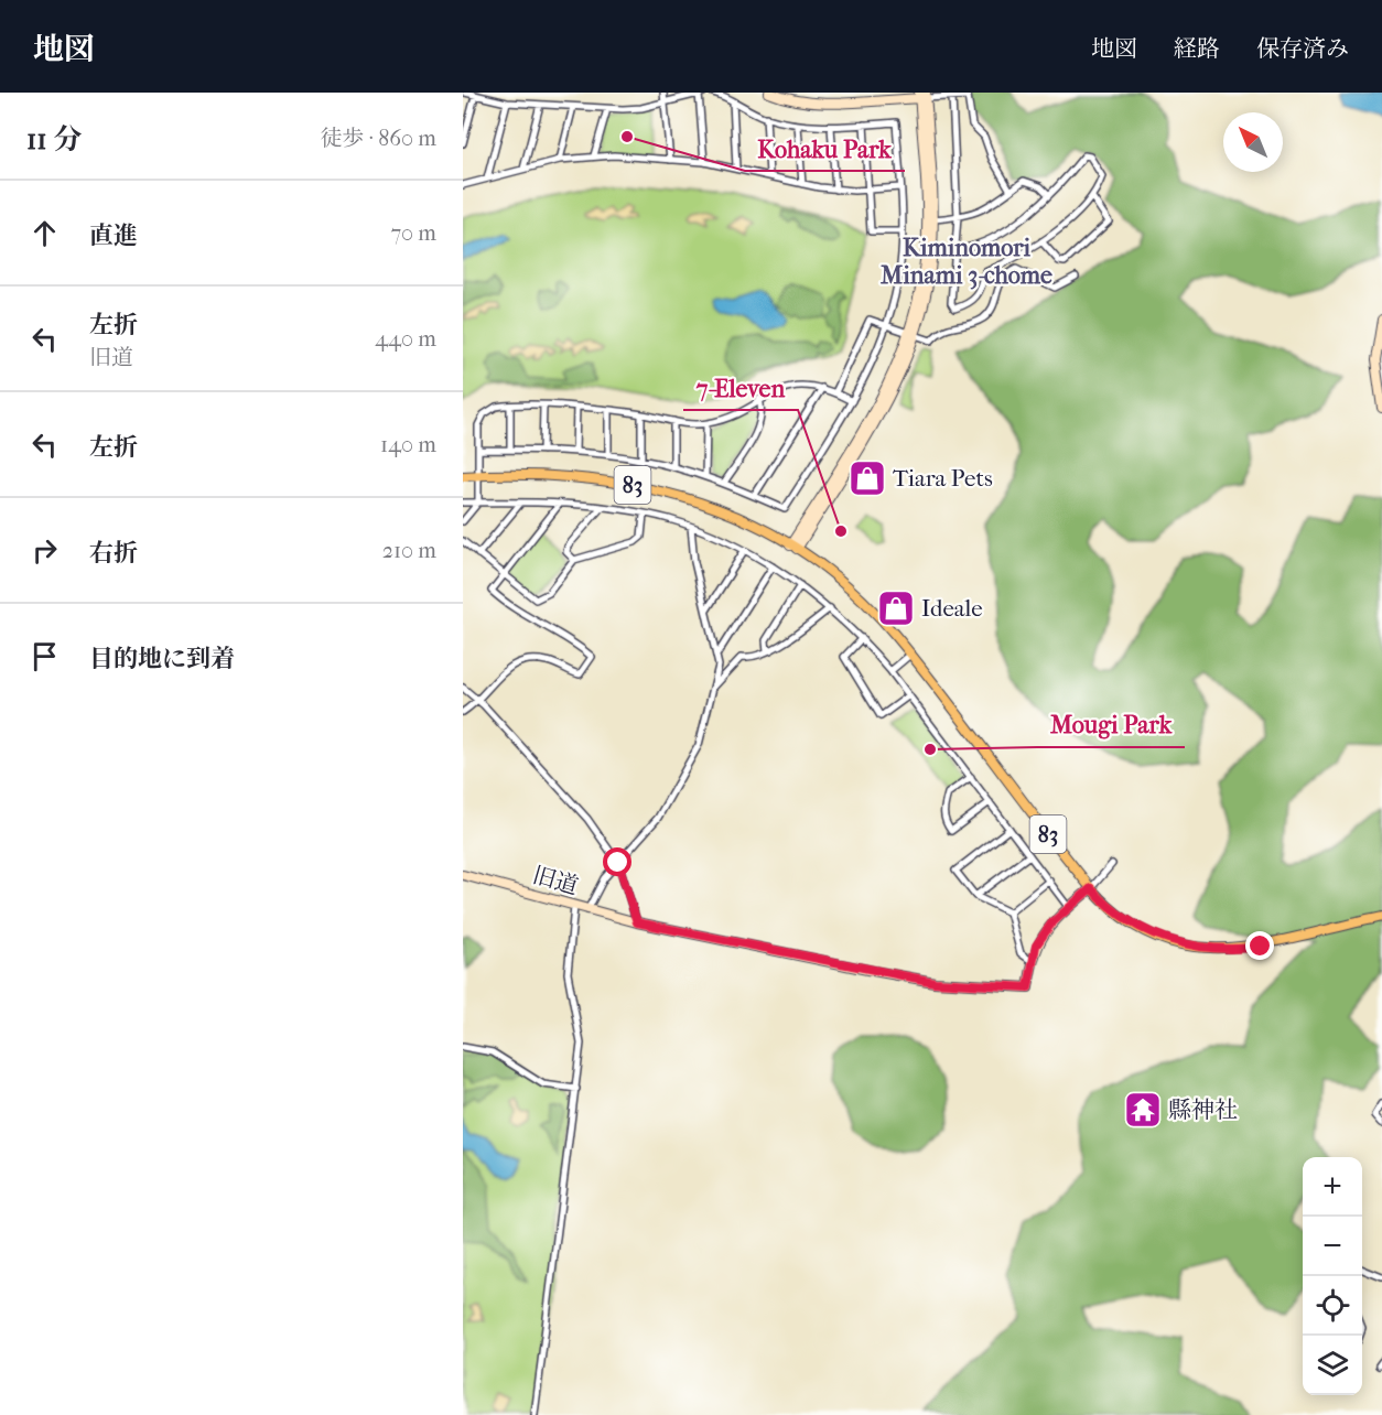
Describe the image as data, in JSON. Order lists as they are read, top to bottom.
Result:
{
  "streets": {
    "main road": ["83"],
    "street": ["旧道"]
  },
  "districts": ["Kiminomori Minami 3-chome"],
  "places": {
    "other": ["Kohaku Park", "7-Eleven", "Mougi Park"],
    "shop": ["Tiara Pets", "Ideale"],
    "temple": ["縣神社"]
  },
  "north": "top left",
  "page": {
    "header": "地図",
    "nav": ["地図", "経路", "保存済み"],
    "heading": ["11 分", "徒歩 · 860 m"],
    "list": [
      ["直進", "70 m"],
      ["左折", "旧道", "440 m"],
      ["左折", "140 m"],
      ["右折", "210 m"],
      "目的地に到着"
    ],
    "map_buttons": ["+", "−"]
  }
}
